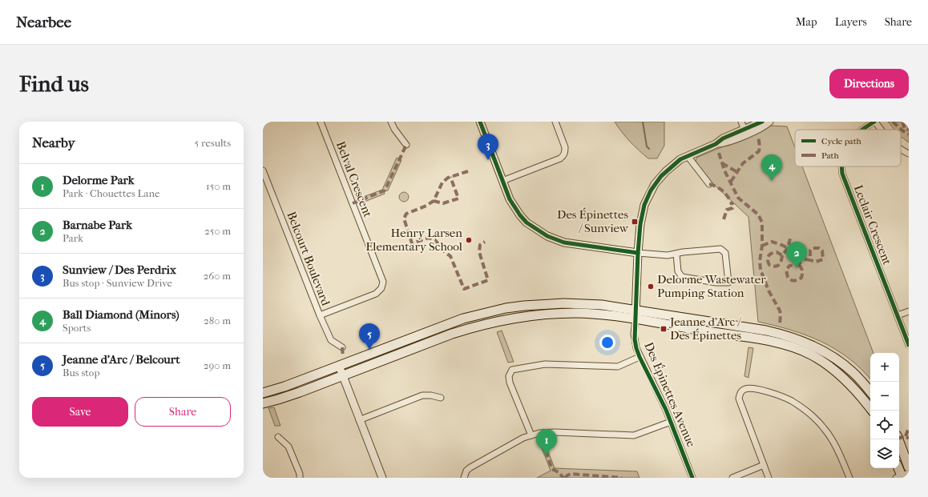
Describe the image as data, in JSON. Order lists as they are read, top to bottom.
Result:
{
  "streets": {
    "street": [
      "Belval Crescent",
      "Leclair Crescent",
      "Belcourt Boulevard",
      "Des Épinettes Avenue"
    ]
  },
  "crossings": [
    ["Belval Crescent", "Belcourt Boulevard"]
  ],
  "places": {
    "transit": ["Des Épinettes / Sunview", "Jeanne d'Arc / Des Épinettes"],
    "other": ["Henry Larsen Elementary School", "Delorme Wastewater Pumping Station"]
  },
  "legend": ["Cycle path", "Path"],
  "page": {
    "header": "Nearbee",
    "nav": ["Map", "Layers", "Share"],
    "buttons": [
      "Directions",
      ["Save", "Share"]
    ],
    "title": "Find us",
    "heading": ["Nearby", "5 results"],
    "pins": [
      "3",
      "4",
      "2",
      "5",
      "1"
    ],
    "list": [
      {
        "mark": "1",
        "name": "Delorme Park",
        "note": "Park · Chouettes Lane",
        "value": "150 m"
      },
      {
        "mark": "2",
        "name": "Barnabe Park",
        "note": "Park",
        "value": "250 m"
      },
      {
        "mark": "3",
        "name": "Sunview / Des Perdrix",
        "note": "Bus stop · Sunview Drive",
        "value": "260 m"
      },
      {
        "mark": "4",
        "name": "Ball Diamond (Minors)",
        "note": "Sports",
        "value": "280 m"
      },
      {
        "mark": "5",
        "name": "Jeanne d'Arc / Belcourt",
        "note": "Bus stop",
        "value": "290 m"
      }
    ],
    "map_buttons": ["+", "−"]
  }
}
